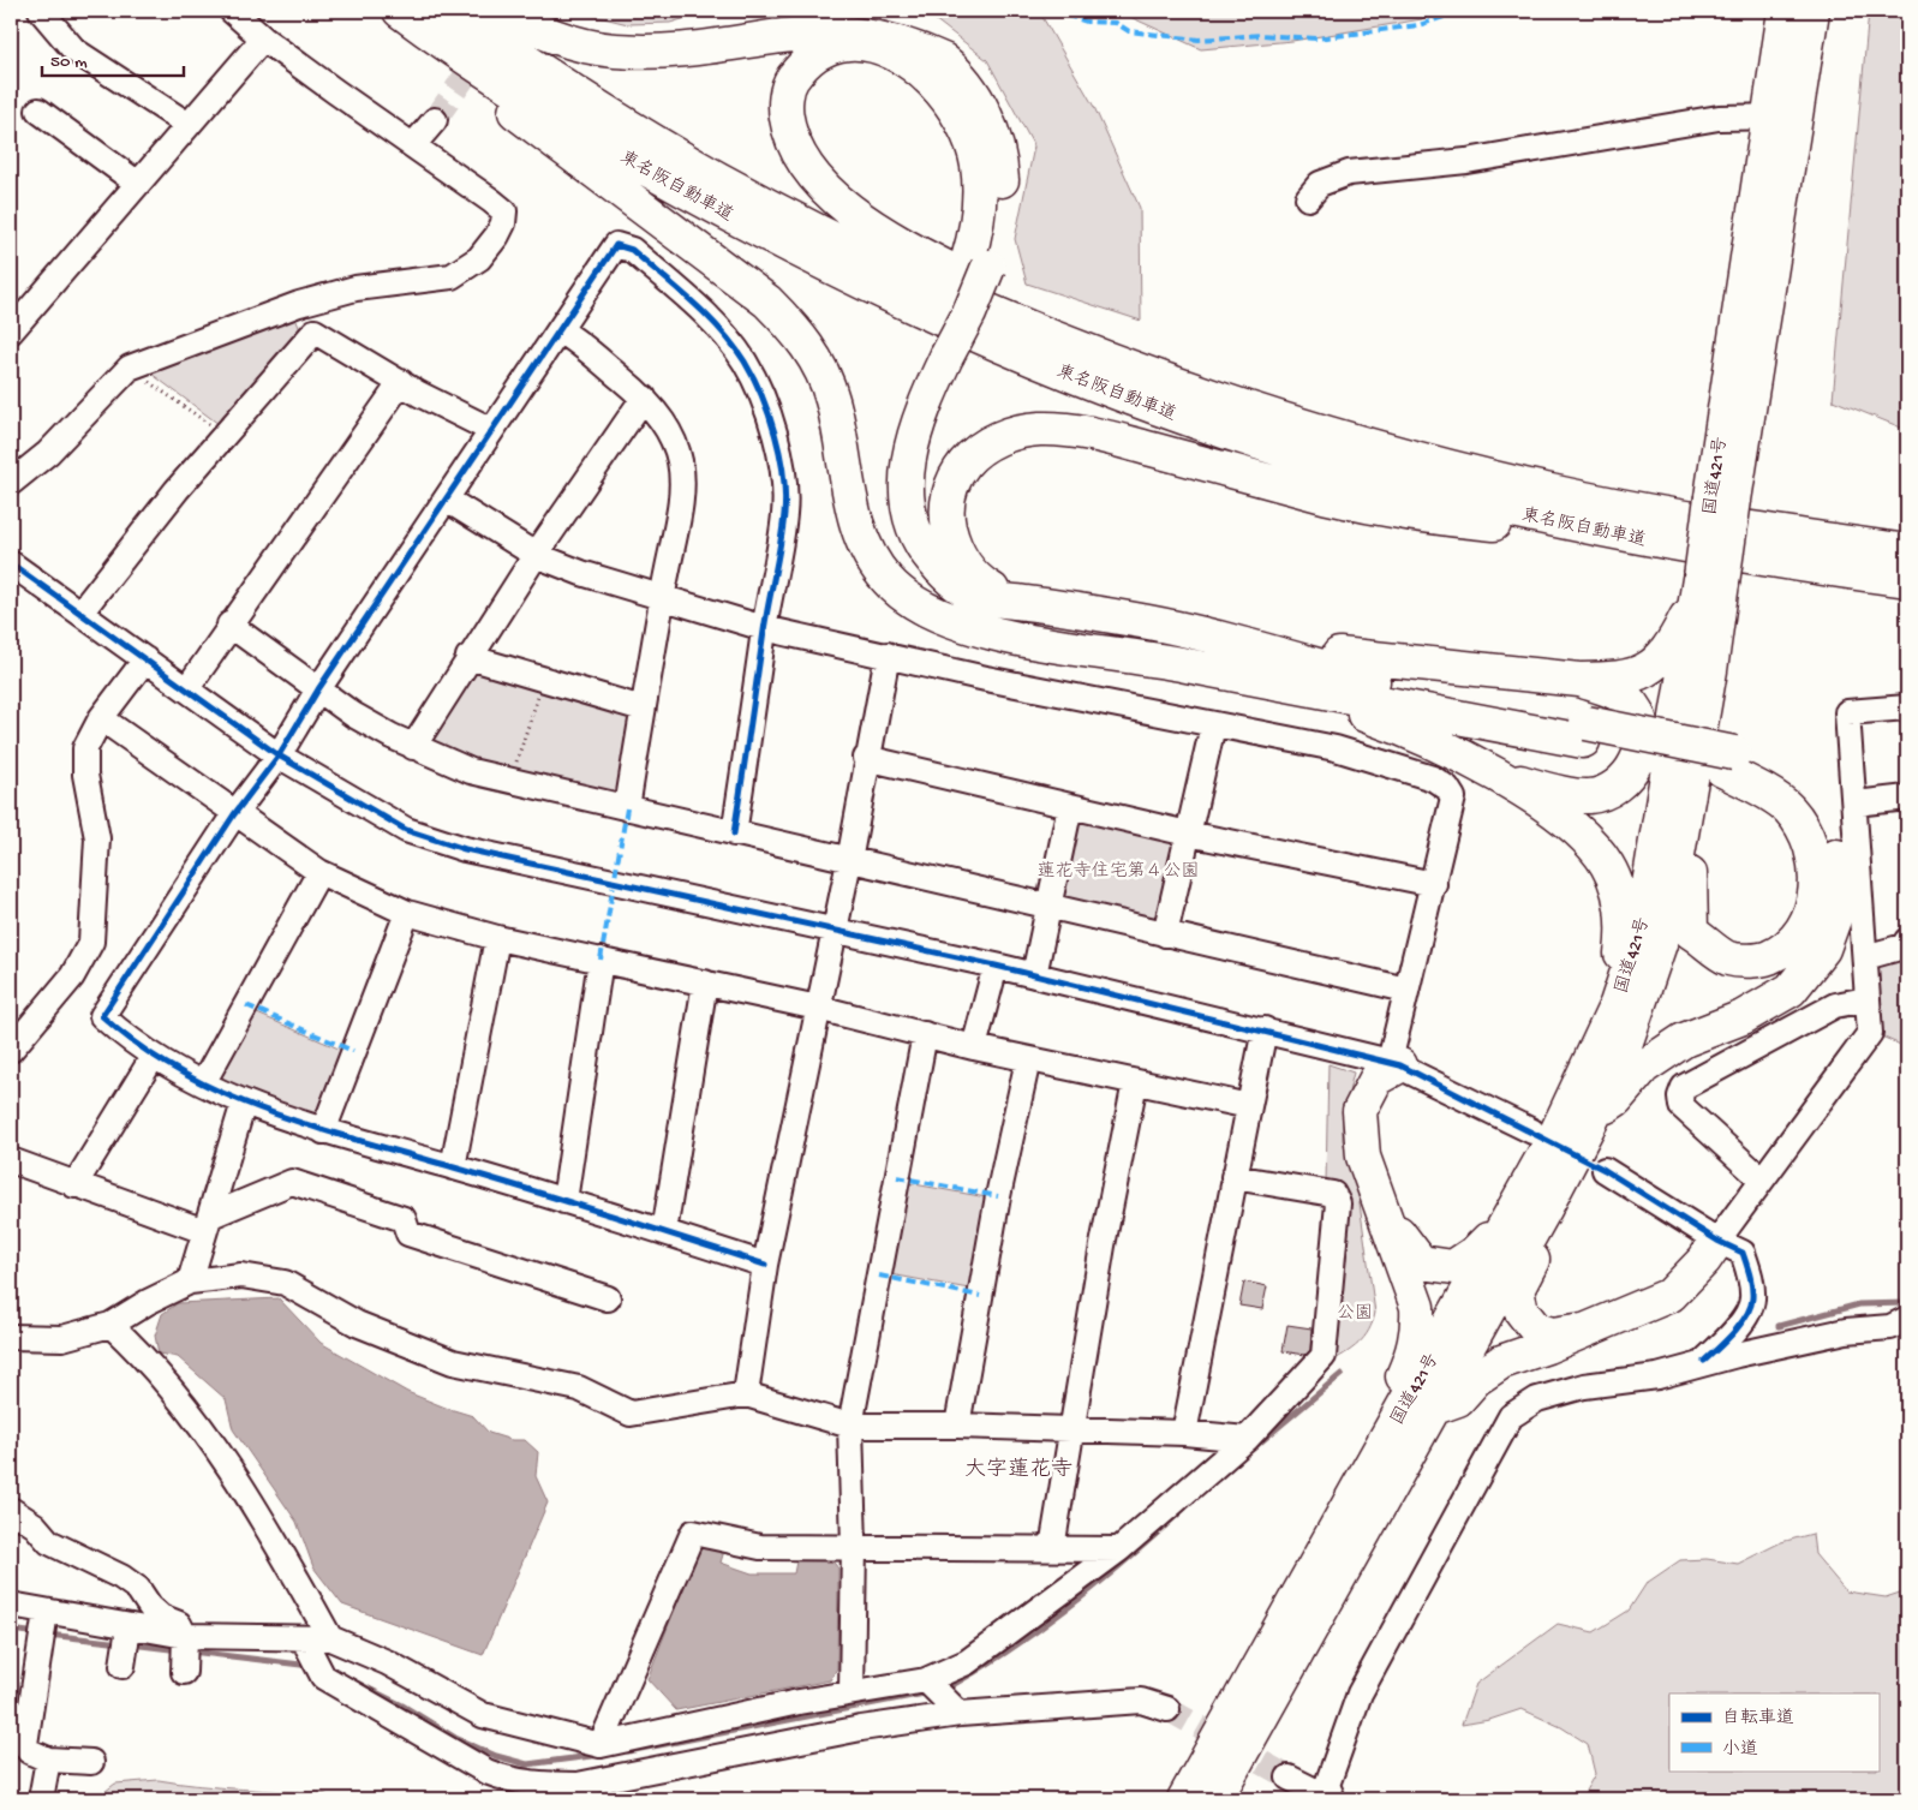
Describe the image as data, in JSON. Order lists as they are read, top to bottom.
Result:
{
  "streets": {
    "highway": ["東名阪自動車道", "国道421号"]
  },
  "districts": ["大字蓮花寺"],
  "parks": ["蓮花寺住宅第４公園", "公園"],
  "legend": ["自転車道", "小道"],
  "scale_bar": "50 m"
}
